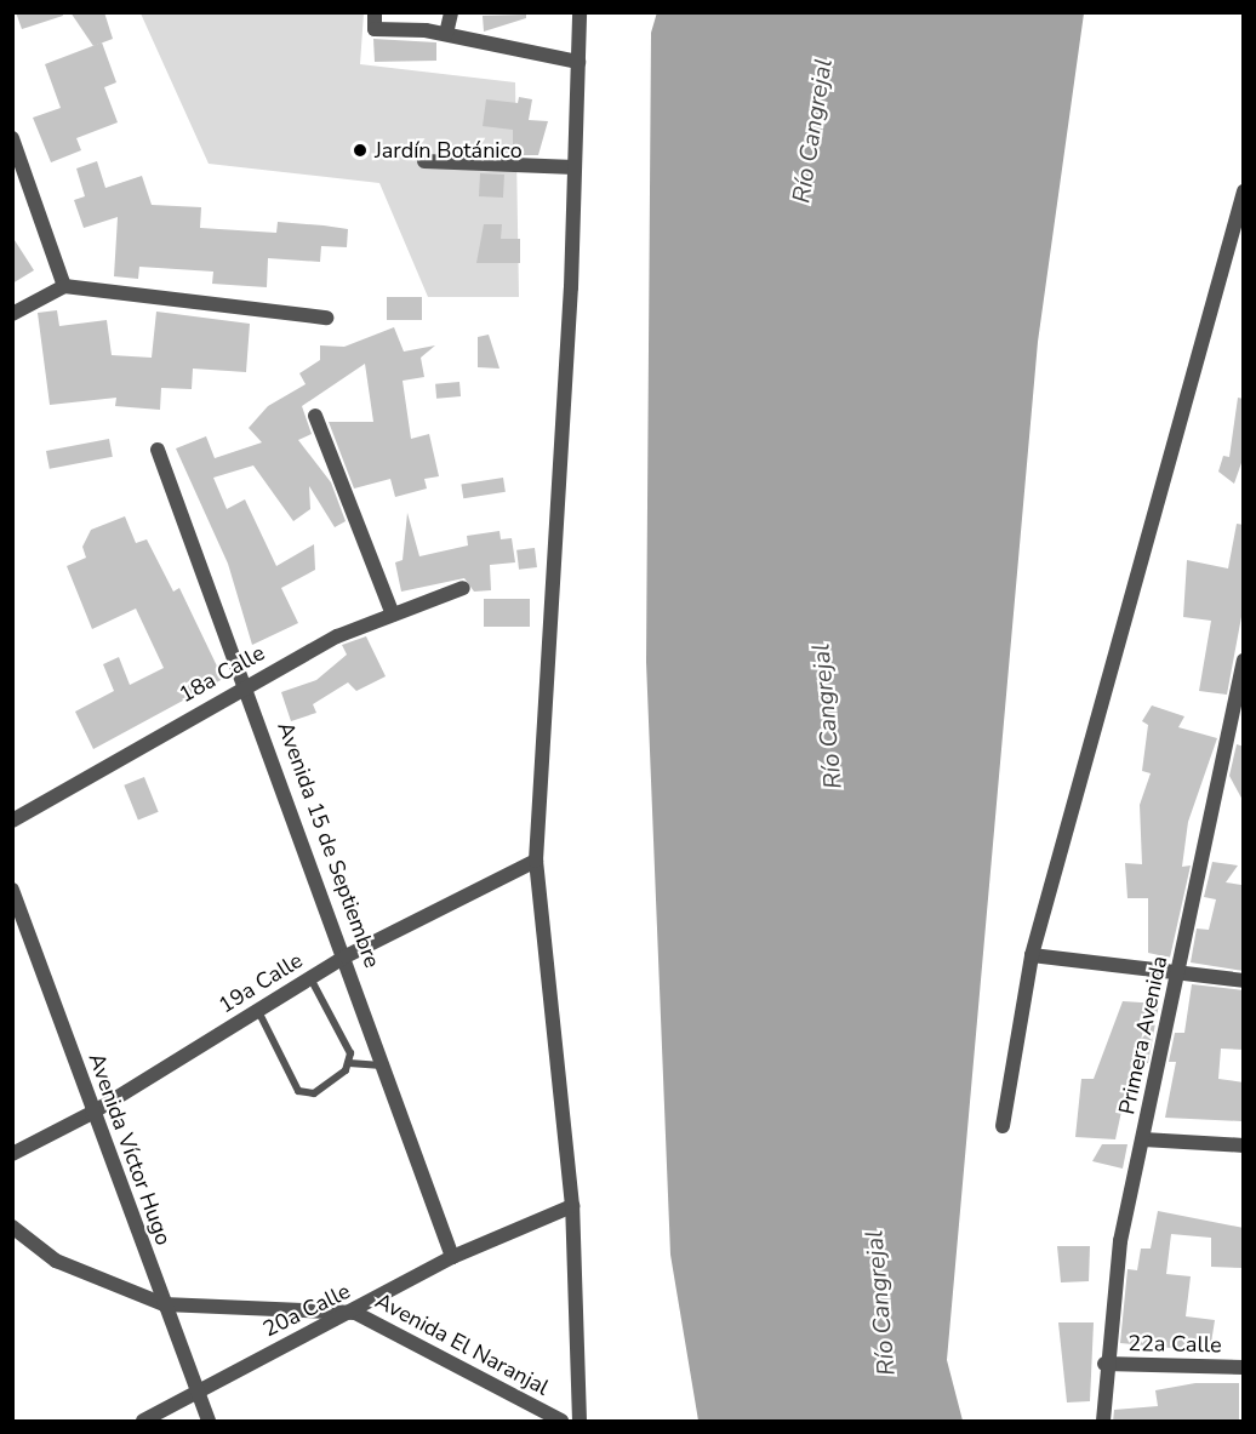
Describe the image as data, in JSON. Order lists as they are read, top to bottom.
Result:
{
  "streets": {
    "street": [
      "18a Calle",
      "Avenida 15 de Septiembre",
      "19a Calle",
      "Primera Avenida",
      "Avenida Víctor Hugo",
      "20a Calle",
      "Avenida El Naranjal",
      "22a Calle"
    ]
  },
  "crossings": [
    ["18a Calle", "Avenida 15 de Septiembre"],
    ["Avenida 15 de Septiembre", "19a Calle"],
    ["Avenida 15 de Septiembre", "20a Calle"],
    ["19a Calle", "Avenida Víctor Hugo"],
    ["Primera Avenida", "22a Calle"],
    ["Avenida Víctor Hugo", "20a Calle"],
    ["Avenida Víctor Hugo", "Avenida El Naranjal"],
    ["20a Calle", "Avenida El Naranjal"]
  ],
  "water": ["Río Cangrejal"],
  "places": ["Jardín Botánico"]
}
